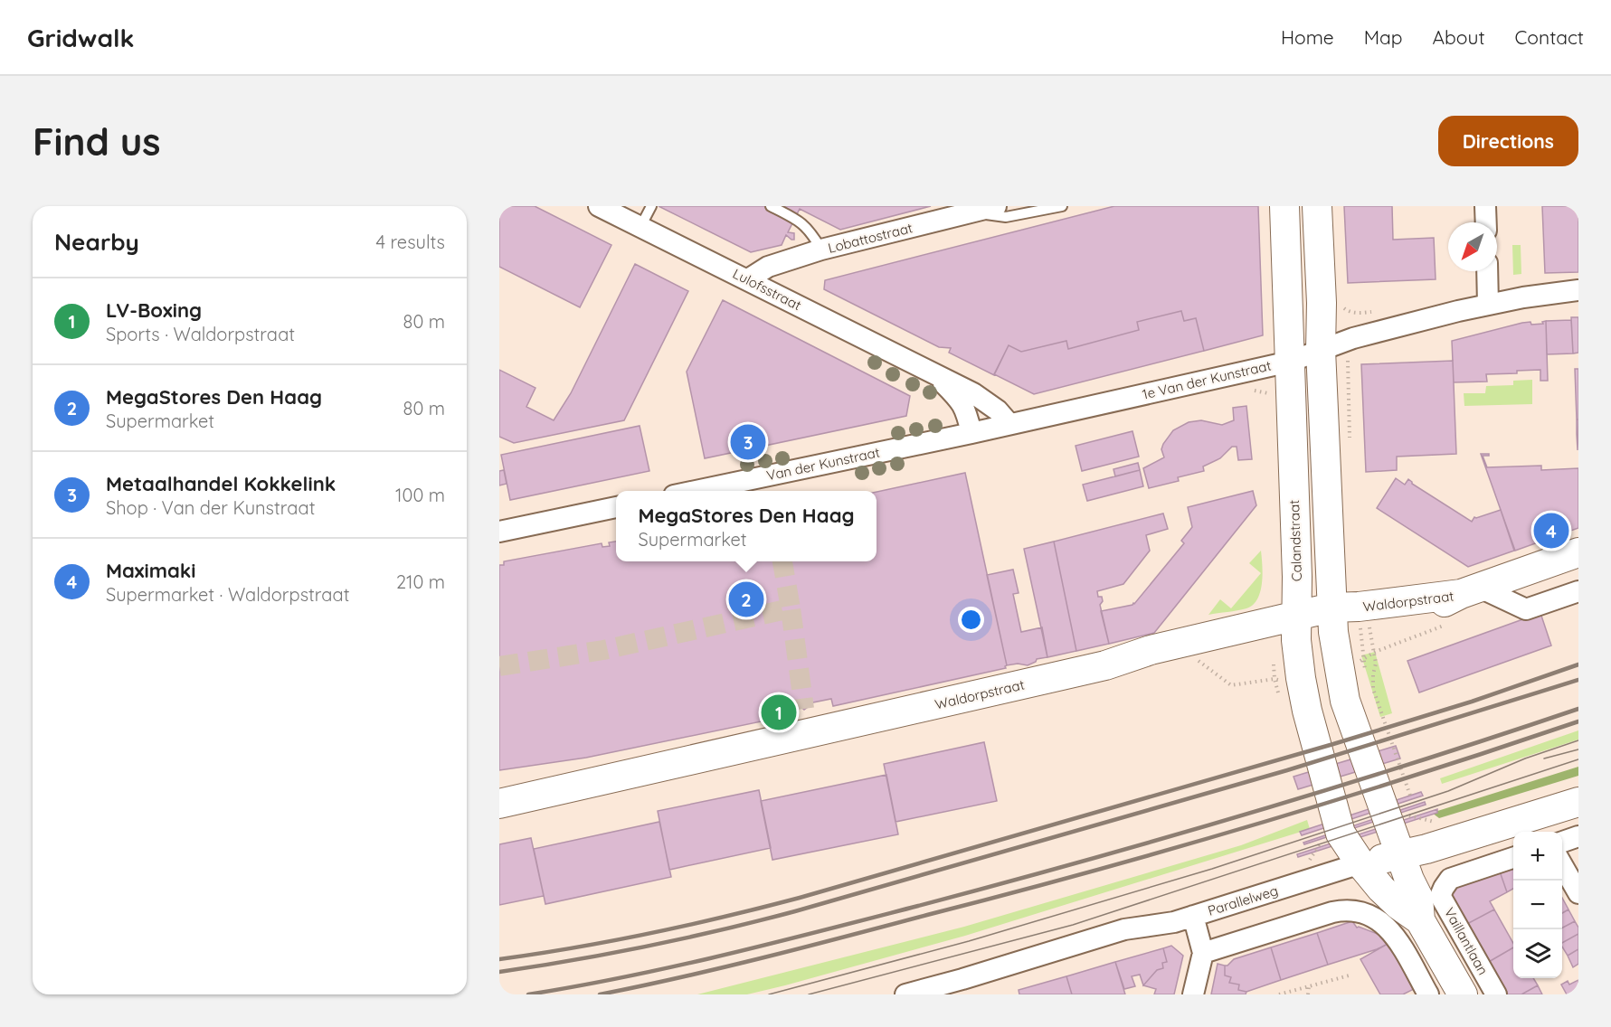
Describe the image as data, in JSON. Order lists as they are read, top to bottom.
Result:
{
  "streets": {
    "main road": ["Calandstraat", "Waldorpstraat", "Parallelweg"],
    "street": [
      "Lobattostraat",
      "Lulofsstraat",
      "1e Van der Kunstraat",
      "Van der Kunstraat",
      "Vaillantlaan"
    ]
  },
  "crossings": [
    ["Lobattostraat", "Lulofsstraat"],
    ["Lulofsstraat", "1e Van der Kunstraat"],
    ["Lulofsstraat", "Van der Kunstraat"],
    ["1e Van der Kunstraat", "Van der Kunstraat"],
    ["1e Van der Kunstraat", "Calandstraat"],
    ["Calandstraat", "Waldorpstraat"],
    ["Calandstraat", "Parallelweg"]
  ],
  "north": "bottom left",
  "page": {
    "header": "Gridwalk",
    "nav": [
      "Home",
      "Map",
      "About",
      "Contact"
    ],
    "buttons": "Directions",
    "title": "Find us",
    "heading": ["Nearby", "4 results"],
    "list": [
      {
        "mark": "1",
        "name": "LV-Boxing",
        "note": "Sports · Waldorpstraat",
        "value": "80 m"
      },
      {
        "mark": "2",
        "name": "MegaStores Den Haag",
        "note": "Supermarket",
        "value": "80 m"
      },
      {
        "mark": "3",
        "name": "Metaalhandel Kokkelink",
        "note": "Shop · Van der Kunstraat",
        "value": "100 m"
      },
      {
        "mark": "4",
        "name": "Maximaki",
        "note": "Supermarket · Waldorpstraat",
        "value": "210 m"
      }
    ],
    "pins": [
      "3",
      "4",
      "2",
      "1"
    ],
    "popup": ["MegaStores Den Haag", "Supermarket"],
    "map_buttons": ["+", "−"]
  }
}
